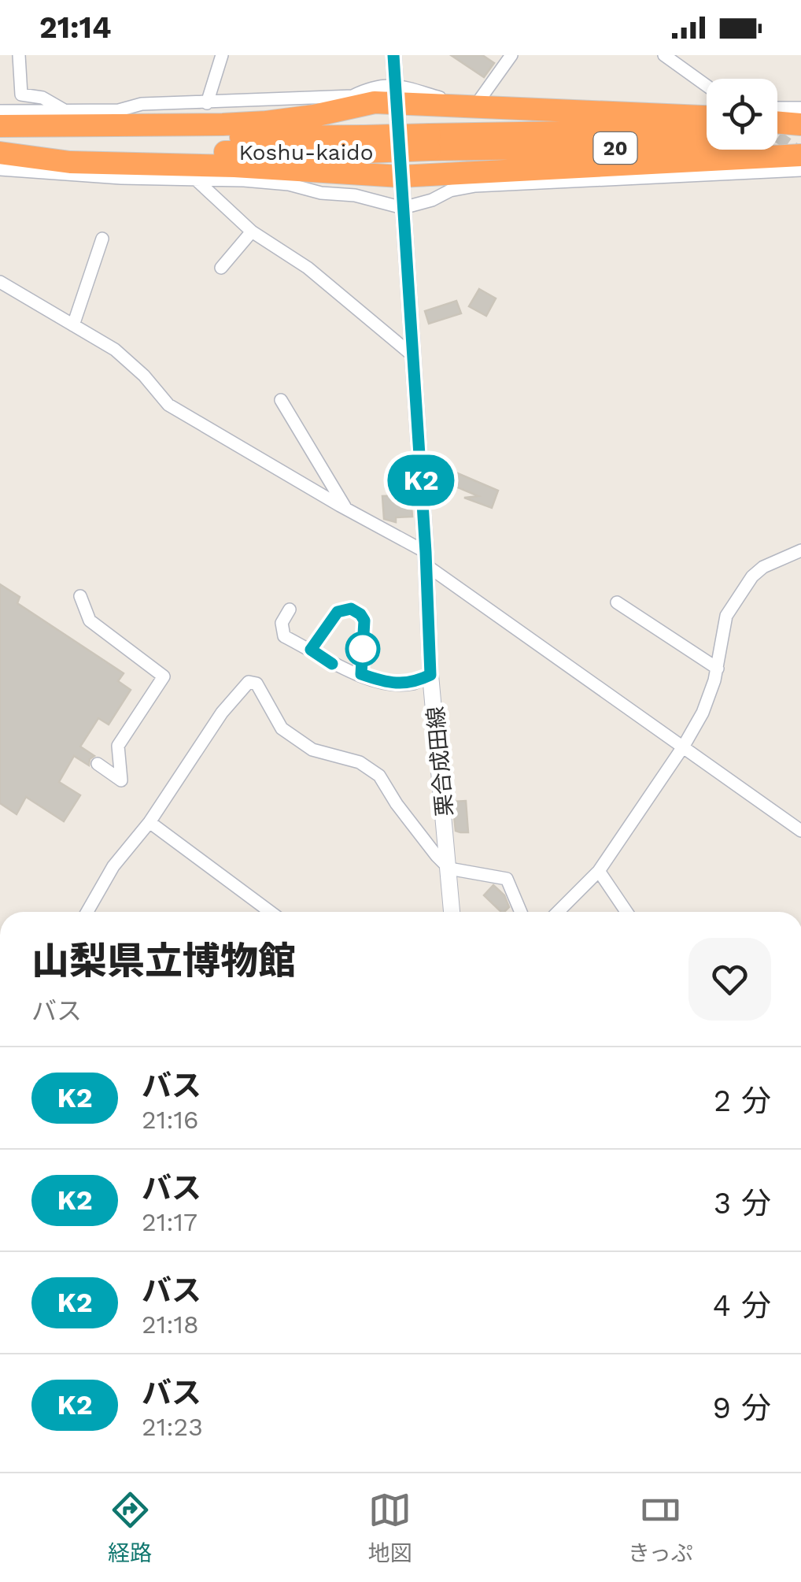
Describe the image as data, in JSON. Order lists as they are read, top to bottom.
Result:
{
  "streets": {
    "highway": ["20", "Koshu-kaido"],
    "main road": ["栗合成田線"]
  },
  "lines": ["bus line K2"],
  "page": {
    "status": "21:14",
    "on_map": "K2",
    "heading": ["山梨県立博物館", "バス"],
    "list": [
      {
        "mark": "K2",
        "name": "バス",
        "note": "21:16",
        "value": "2 分"
      },
      {
        "mark": "K2",
        "name": "バス",
        "note": "21:17",
        "value": "3 分"
      },
      {
        "mark": "K2",
        "name": "バス",
        "note": "21:18",
        "value": "4 分"
      },
      {
        "mark": "K2",
        "name": "バス",
        "note": "21:23",
        "value": "9 分"
      }
    ],
    "tabs": ["経路", "地図", "きっぷ"]
  }
}
